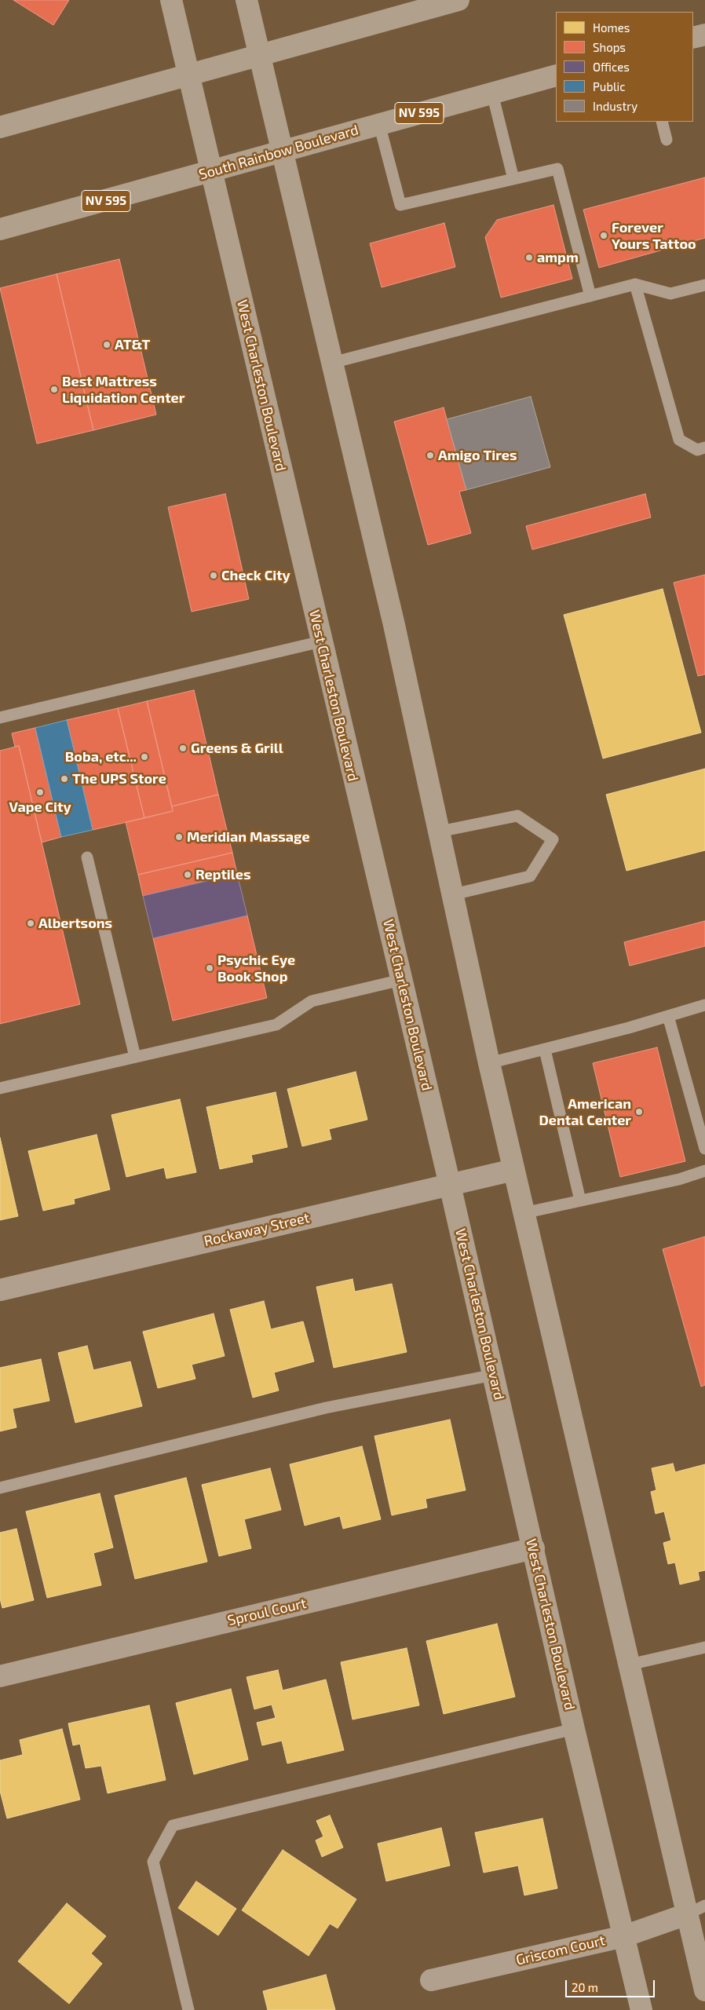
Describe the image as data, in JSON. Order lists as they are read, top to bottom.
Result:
{
  "streets": {
    "main road": ["NV 595", "South Rainbow Boulevard", "West Charleston Boulevard"],
    "street": ["Rockaway Street", "Sproul Court", "Griscom Court"]
  },
  "crossings": [
    ["South Rainbow Boulevard", "West Charleston Boulevard"],
    ["West Charleston Boulevard", "Rockaway Street"],
    ["West Charleston Boulevard", "Sproul Court"],
    ["West Charleston Boulevard", "Griscom Court"]
  ],
  "places": [
    "Forever Yours Tattoo",
    "ampm",
    "AT&T",
    "Best Mattress Liquidation Center",
    "Amigo Tires",
    "Check City",
    "Greens & Grill",
    "Boba, etc...",
    "The UPS Store",
    "Vape City",
    "Meridian Massage",
    "Reptiles",
    "Albertsons",
    "Psychic Eye Book Shop",
    "American Dental Center"
  ],
  "legend": [
    "Homes",
    "Shops",
    "Offices",
    "Public",
    "Industry"
  ],
  "scale_bar": "20 m"
}
